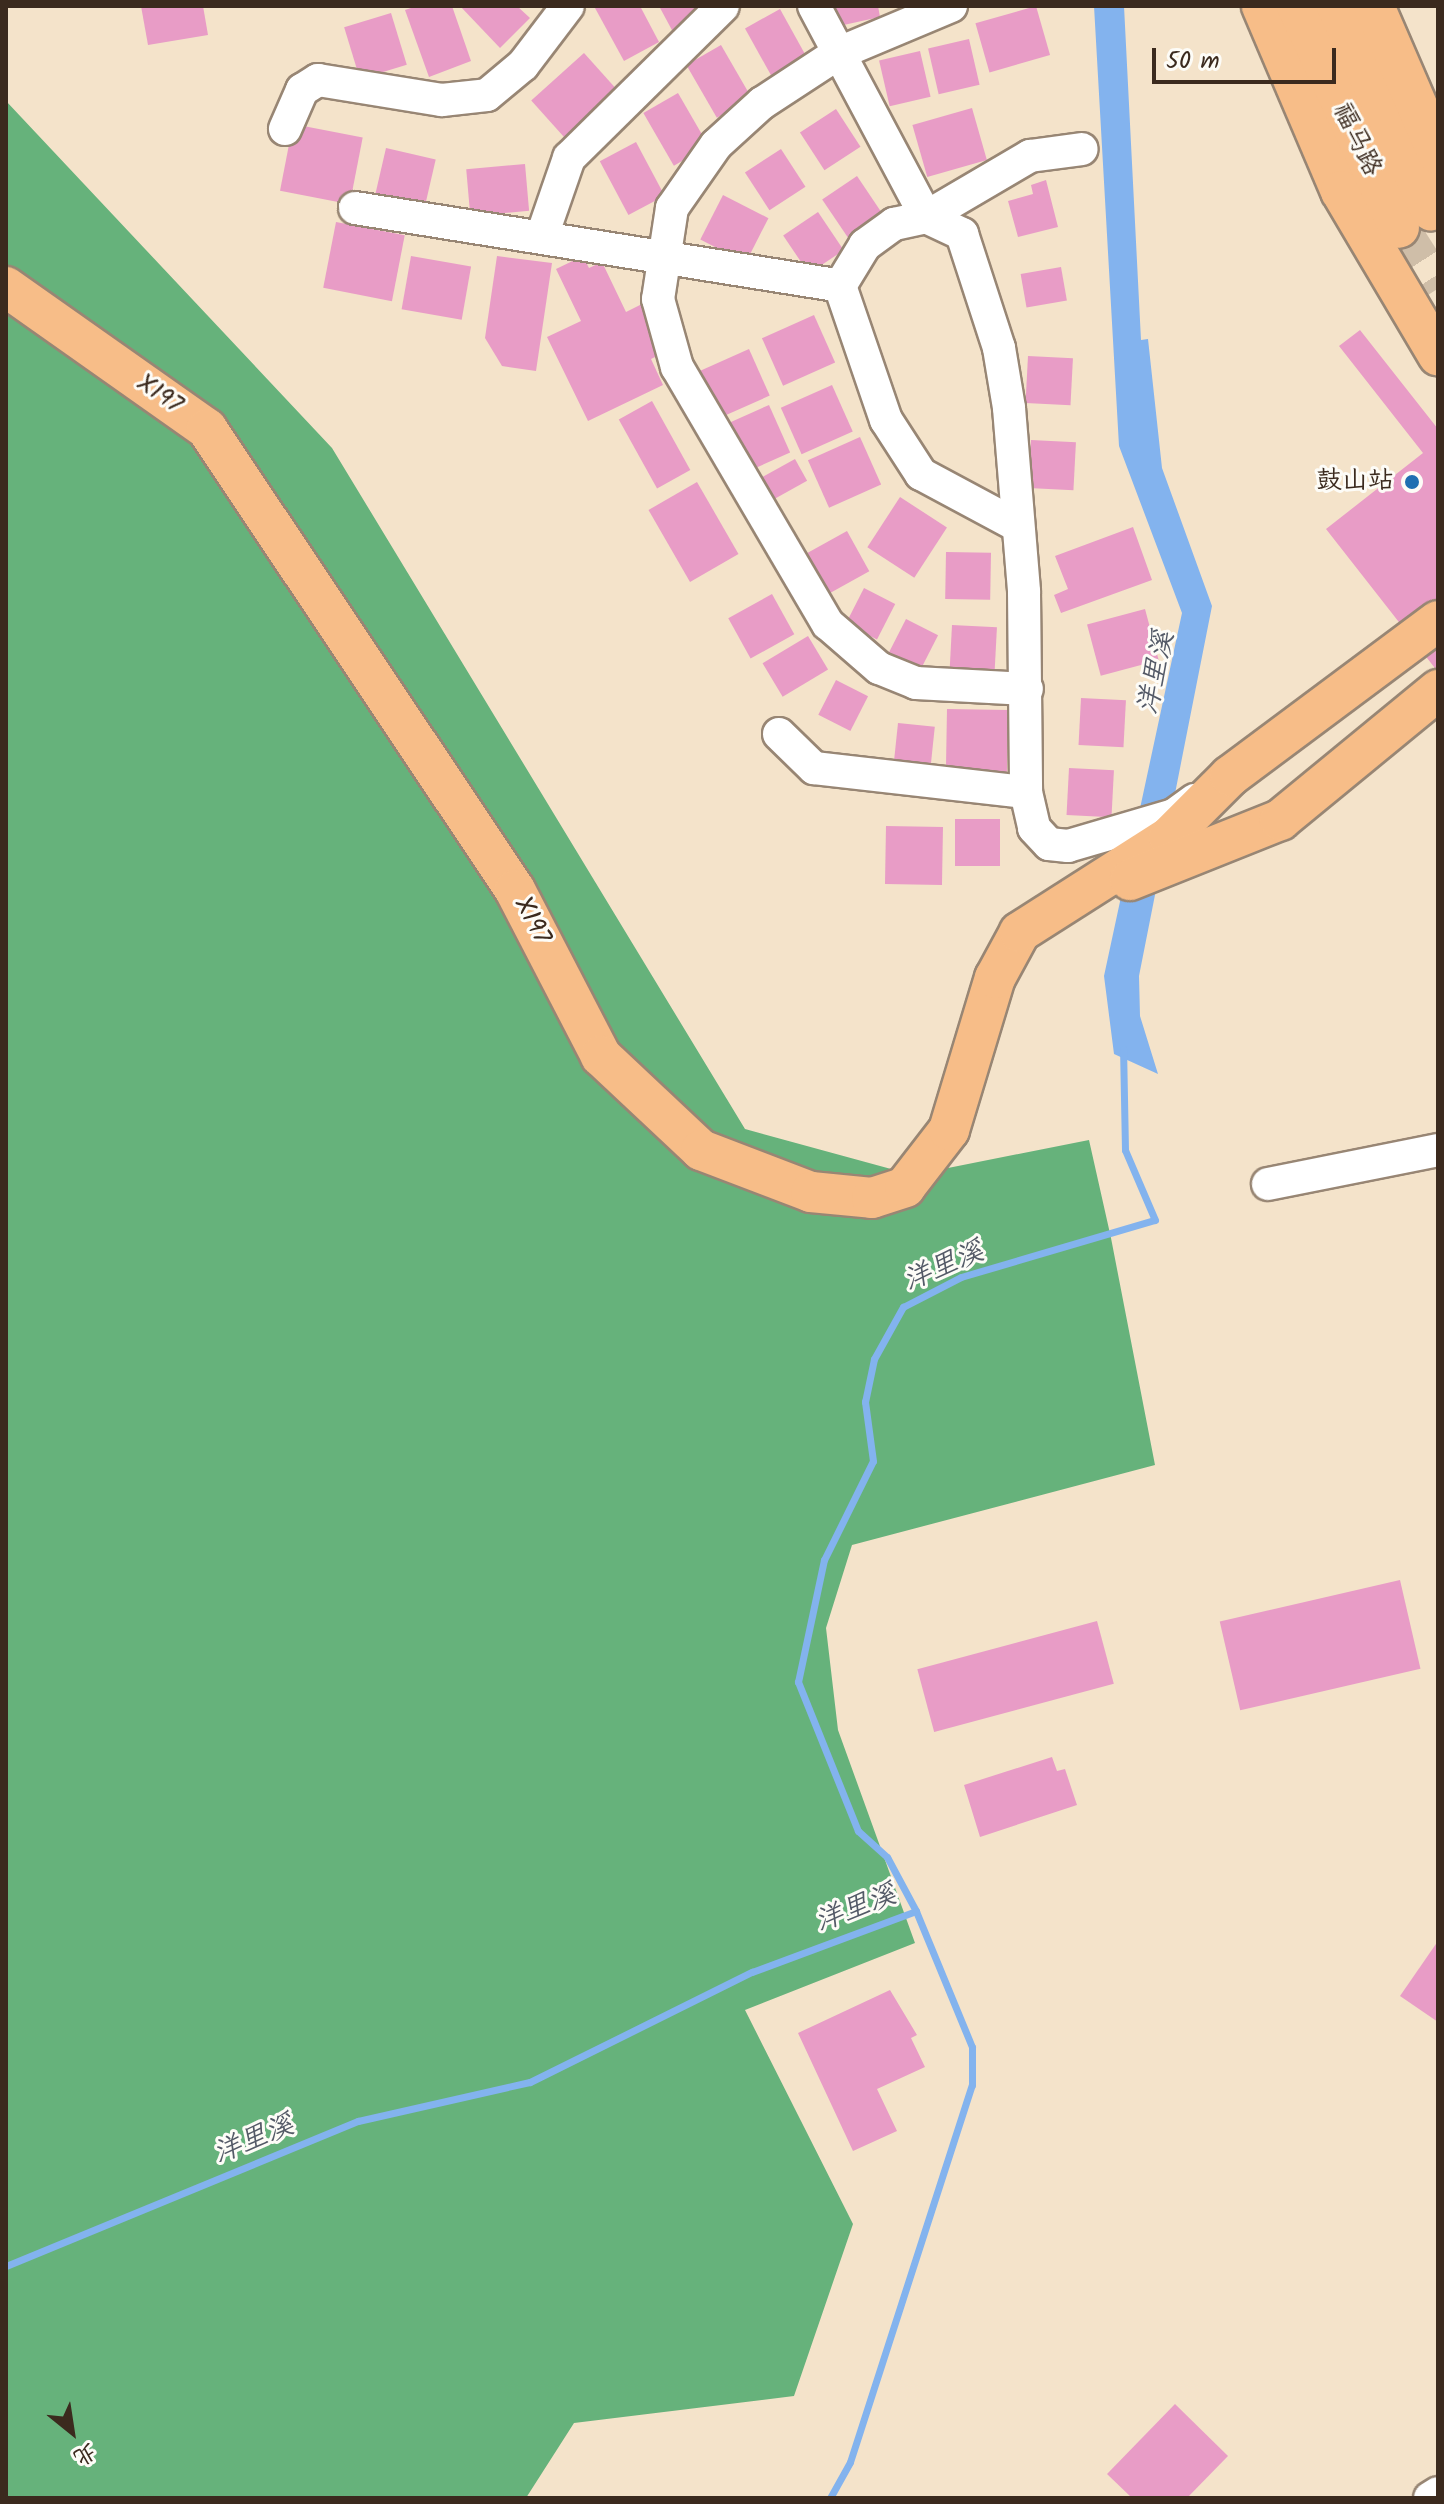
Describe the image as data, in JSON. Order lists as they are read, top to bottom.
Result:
{
  "streets": {
    "main road": ["福马路", "X197"]
  },
  "water": ["洋里溪"],
  "places": ["鼓山站"],
  "scale_bar": "50 m",
  "north": "bottom right"
}
